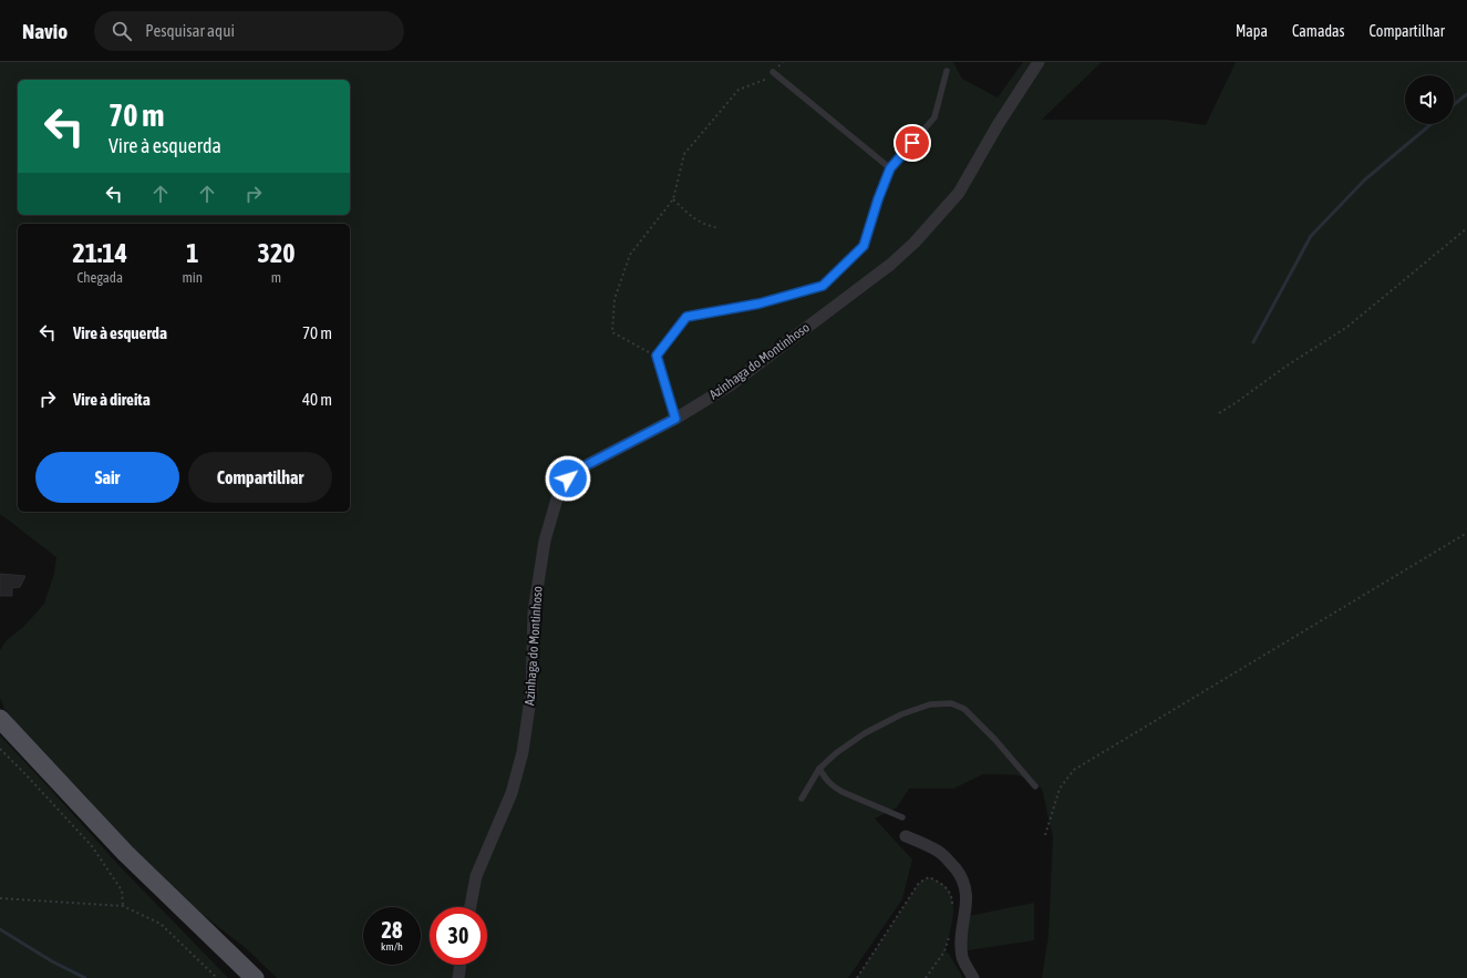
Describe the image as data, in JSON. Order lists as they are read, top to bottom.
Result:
{
  "streets": {
    "street": ["Azinhaga do Montinhoso"]
  },
  "page": {
    "header": "Navio",
    "search": "Pesquisar aqui",
    "nav": ["Mapa", "Camadas", "Compartilhar"],
    "turn": ["70 m", "Vire à esquerda"],
    "eta": [
      "21:14",
      "Chegada",
      "1",
      "min",
      "320",
      "m"
    ],
    "list": [
      {
        "name": "Vire à esquerda",
        "value": "70 m"
      },
      {
        "name": "Vire à direita",
        "value": "40 m"
      }
    ],
    "buttons": ["Sair", "Compartilhar"],
    "speed": "28 km/h",
    "limit": "30"
  }
}
